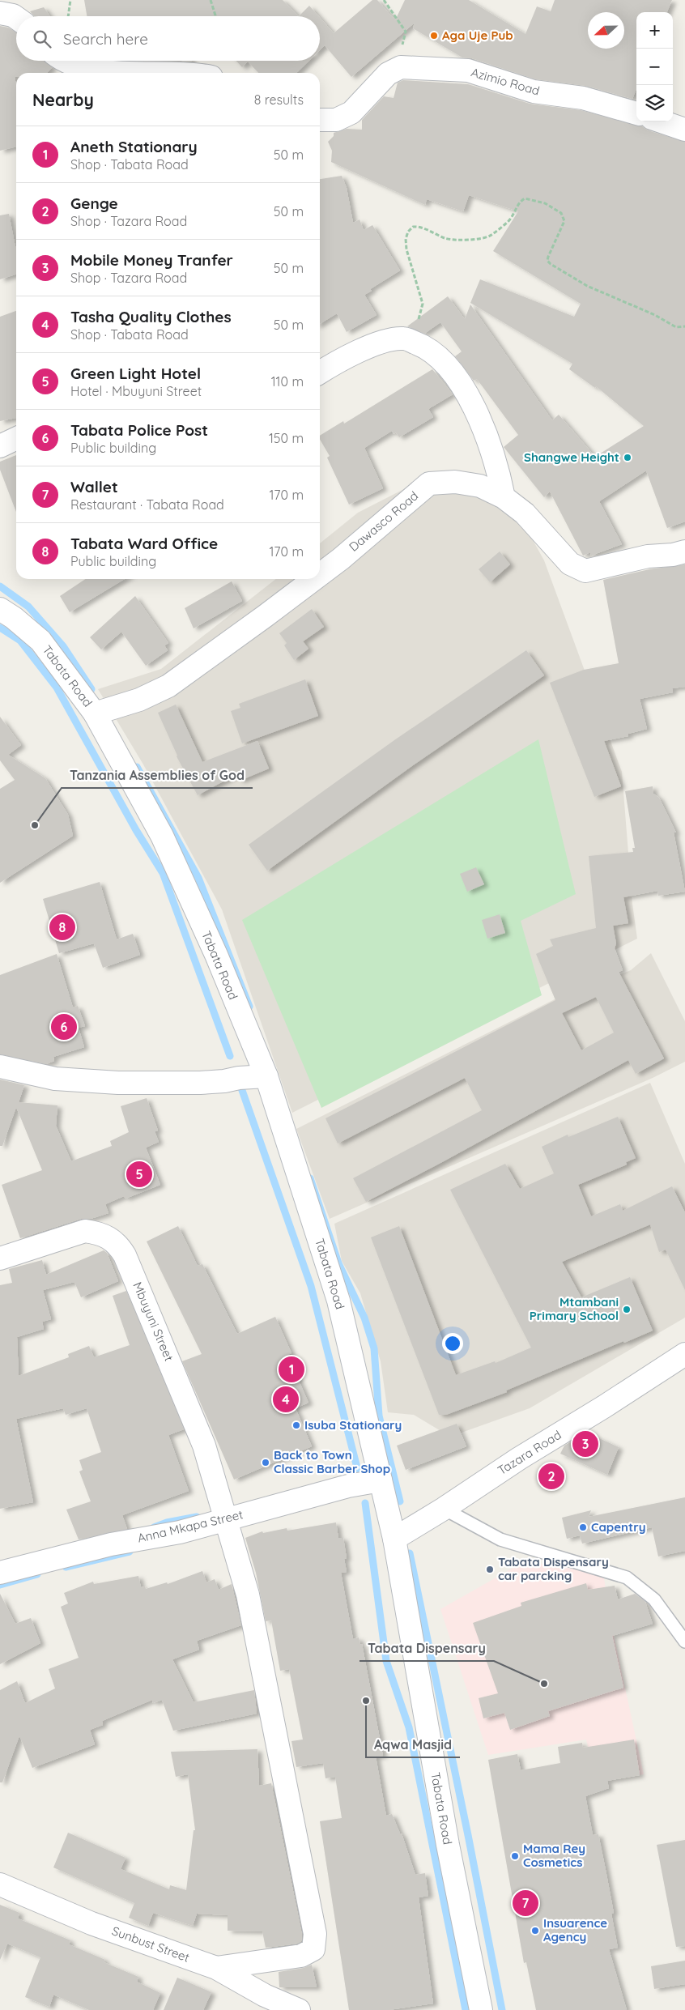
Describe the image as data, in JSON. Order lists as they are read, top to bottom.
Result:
{
  "streets": {
    "street": [
      "Azimio Road",
      "Dawasco Road",
      "Tabata Road",
      "Mbuyuni Street",
      "Tazara Road",
      "Anna Mkapa Street",
      "Sunbust Street"
    ]
  },
  "crossings": [
    ["Dawasco Road", "Tabata Road"],
    ["Tabata Road", "Tazara Road"],
    ["Tabata Road", "Anna Mkapa Street"],
    ["Mbuyuni Street", "Anna Mkapa Street"],
    ["Mbuyuni Street", "Sunbust Street"]
  ],
  "places": [
    "Aga Uje Pub",
    "Shangwe Height",
    "Tanzania Assemblies of God",
    "Mtambani Primary School",
    "Isuba Stationary",
    "Back to Town Classic Barber Shop",
    "Capentry",
    "Tabata Dispensary car parcking",
    "Tabata Dispensary",
    "Aqwa Masjid",
    "Mama Rey Cosmetics",
    "Insuarence Agency"
  ],
  "north": "left",
  "page": {
    "map_buttons": ["+", "−"],
    "search": "Search here",
    "heading": ["Nearby", "8 results"],
    "list": [
      {
        "mark": "1",
        "name": "Aneth Stationary",
        "note": "Shop · Tabata Road",
        "value": "50 m"
      },
      {
        "mark": "2",
        "name": "Genge",
        "note": "Shop · Tazara Road",
        "value": "50 m"
      },
      {
        "mark": "3",
        "name": "Mobile Money Tranfer",
        "note": "Shop · Tazara Road",
        "value": "50 m"
      },
      {
        "mark": "4",
        "name": "Tasha Quality Clothes",
        "note": "Shop · Tabata Road",
        "value": "50 m"
      },
      {
        "mark": "5",
        "name": "Green Light Hotel",
        "note": "Hotel · Mbuyuni Street",
        "value": "110 m"
      },
      {
        "mark": "6",
        "name": "Tabata Police Post",
        "note": "Public building",
        "value": "150 m"
      },
      {
        "mark": "7",
        "name": "Wallet",
        "note": "Restaurant · Tabata Road",
        "value": "170 m"
      },
      {
        "mark": "8",
        "name": "Tabata Ward Office",
        "note": "Public building",
        "value": "170 m"
      }
    ],
    "pins": [
      "8",
      "6",
      "5",
      "1",
      "4",
      "3",
      "2",
      "7"
    ]
  }
}
